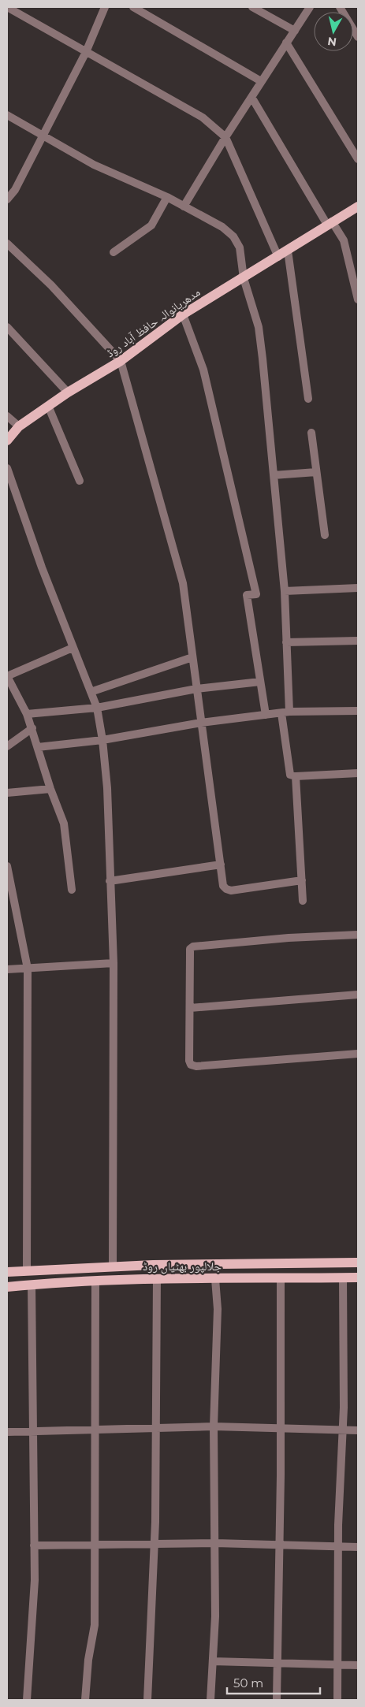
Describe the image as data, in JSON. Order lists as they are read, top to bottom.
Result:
{
  "streets": {
    "main road": ["مدھریانوالہ حافظ آباد روڈ", "جلالپور بھٹیاں روڈ"]
  },
  "scale_bar": "50 m",
  "north": "bottom"
}
